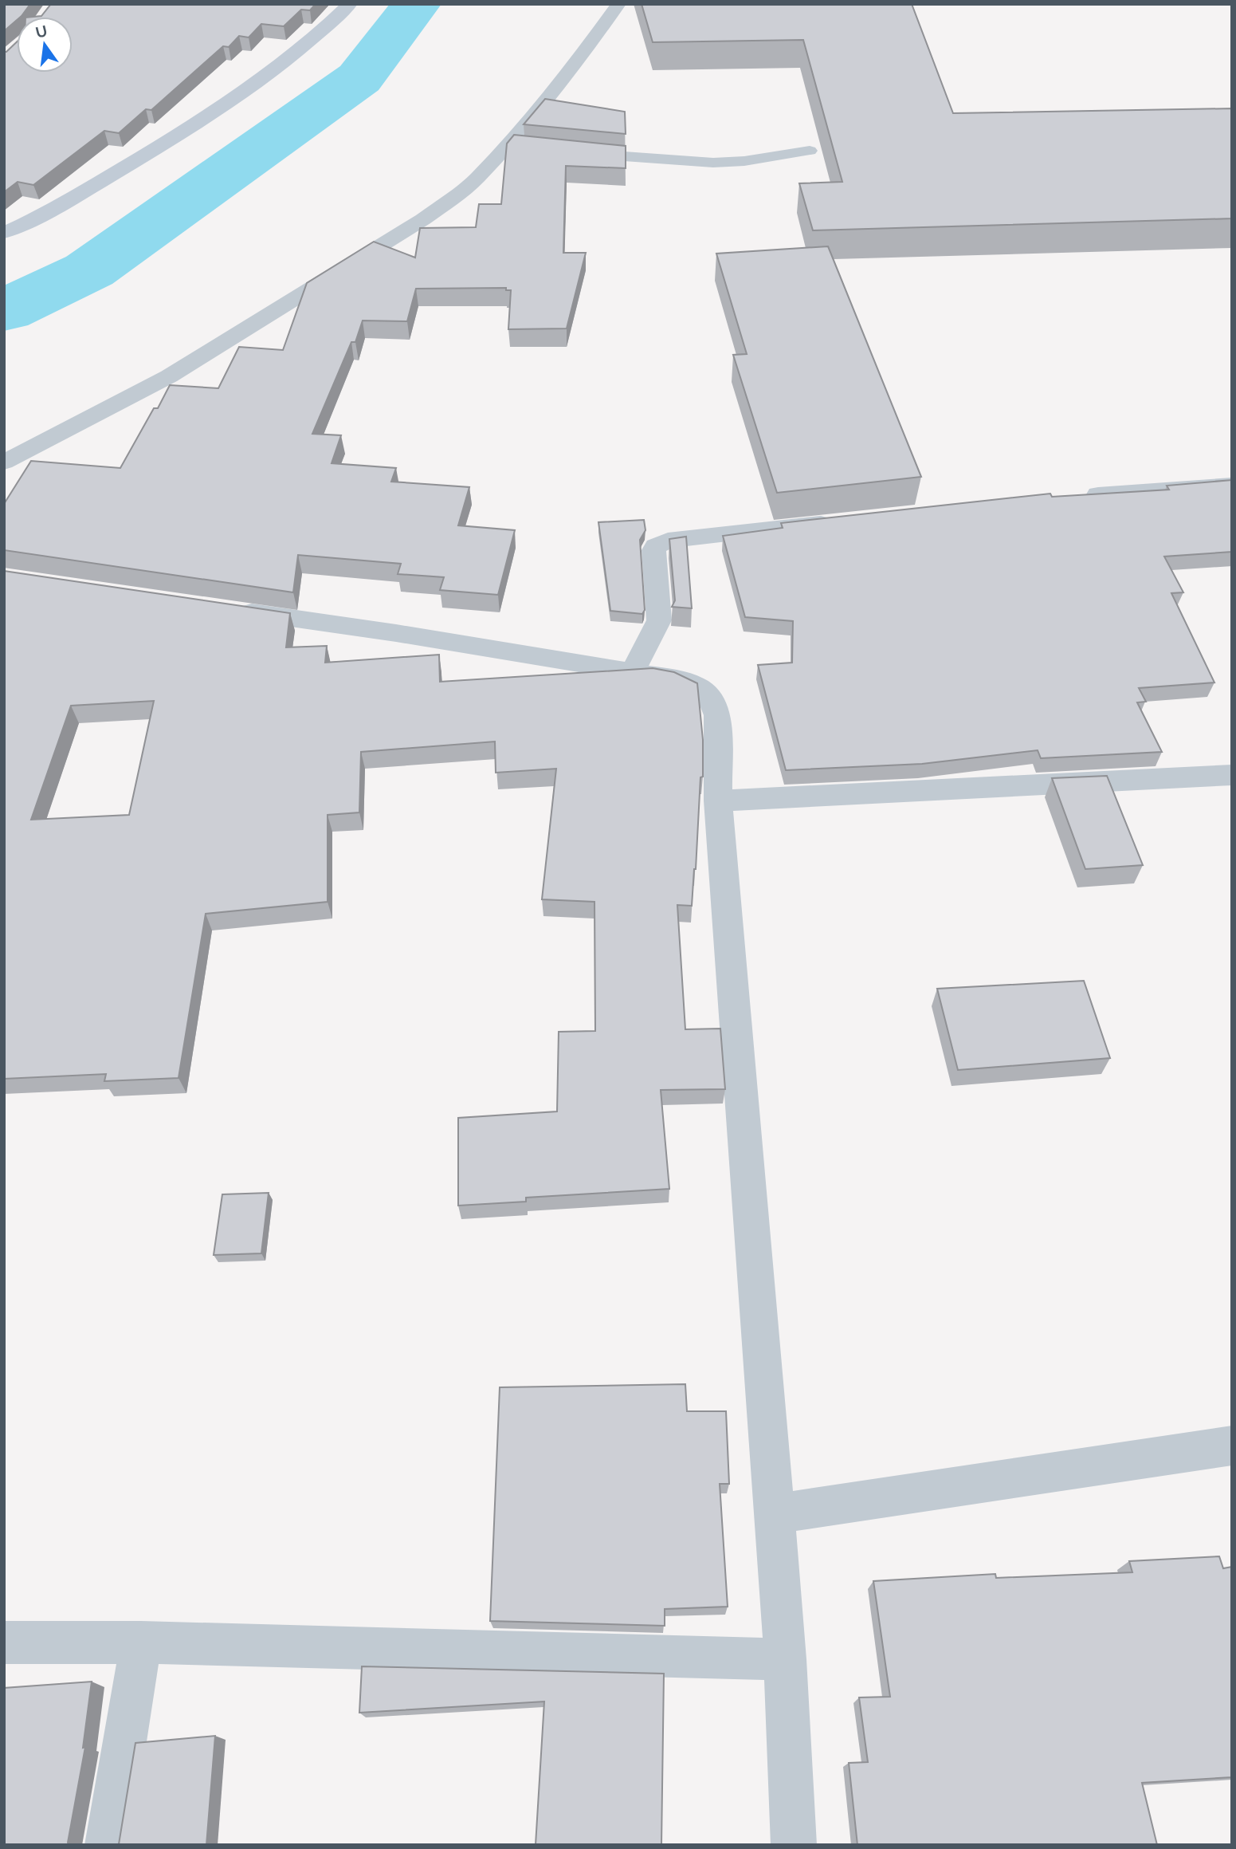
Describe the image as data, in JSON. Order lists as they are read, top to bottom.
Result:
{
  "north": "top"
}
